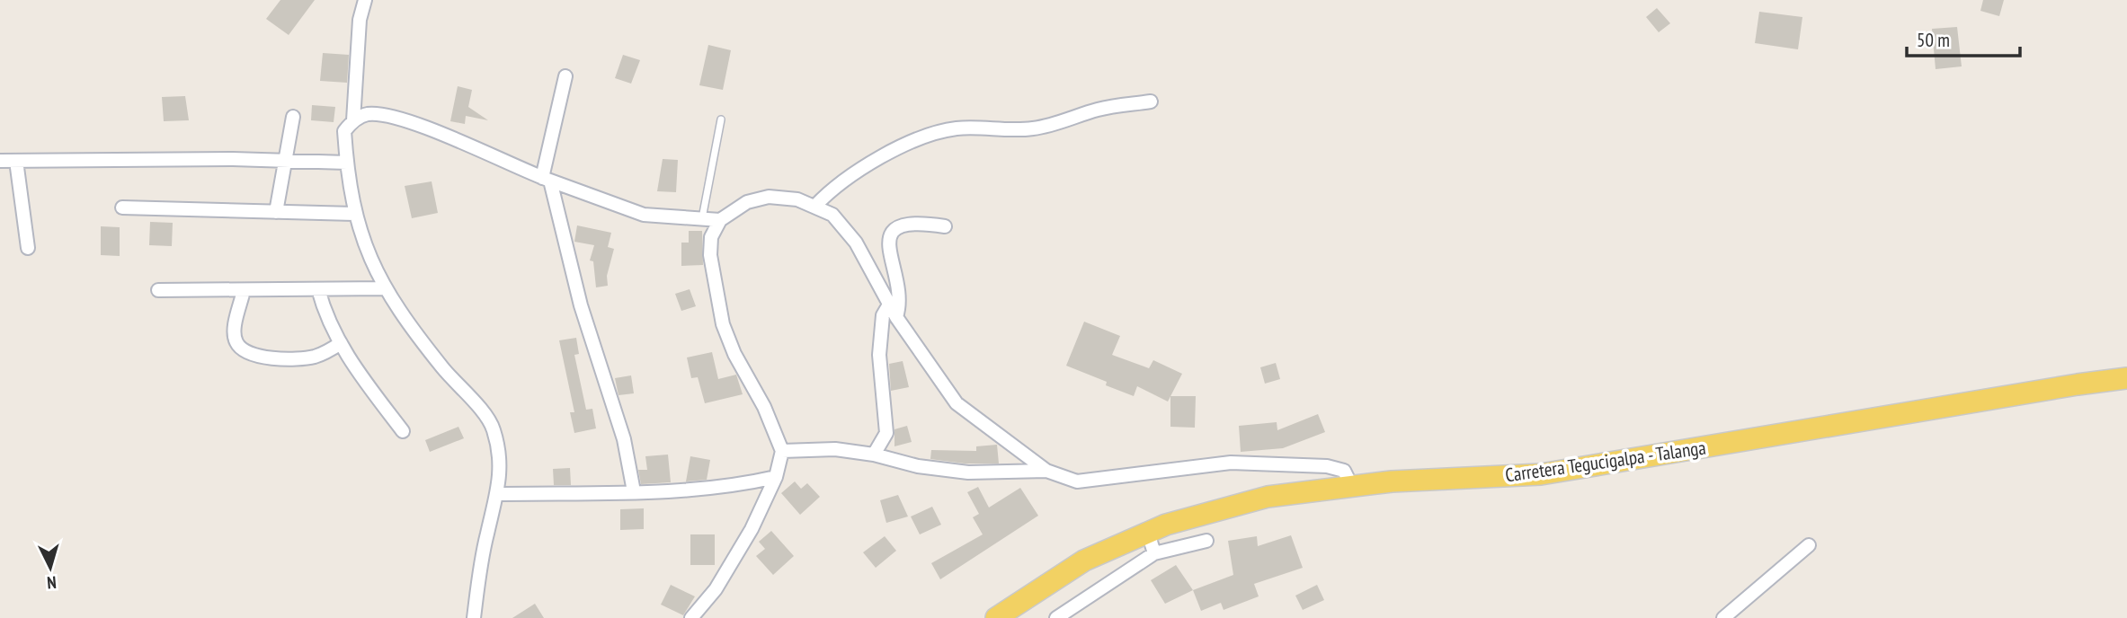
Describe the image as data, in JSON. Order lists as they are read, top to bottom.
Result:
{
  "streets": {
    "main road": ["Carretera Tegucigalpa - Talanga"]
  },
  "scale_bar": "50 m",
  "north": "bottom"
}
